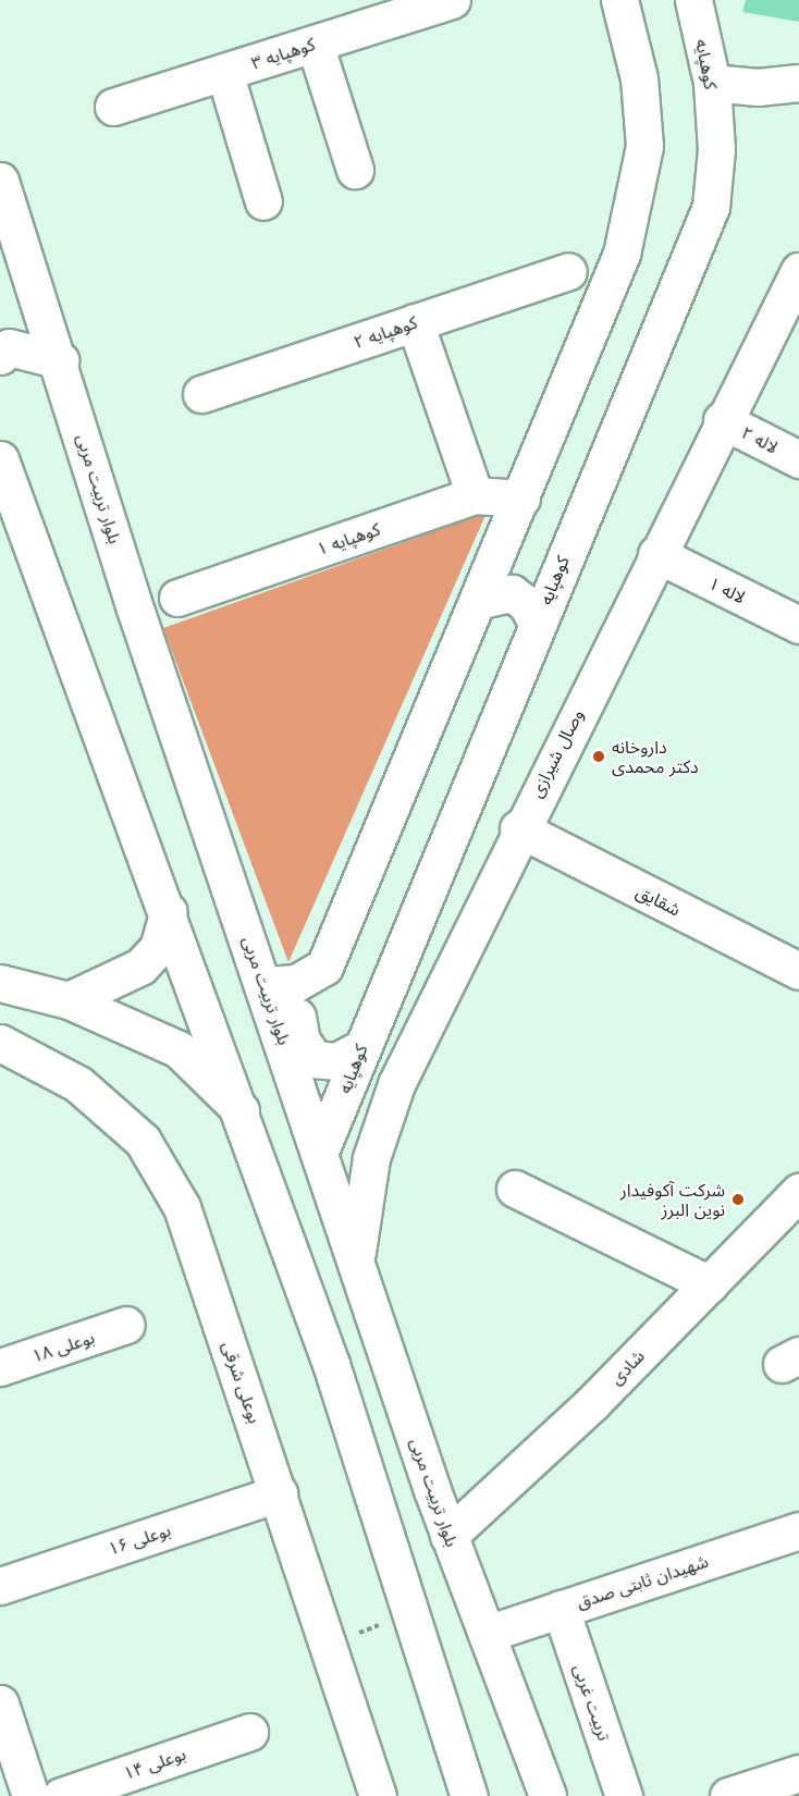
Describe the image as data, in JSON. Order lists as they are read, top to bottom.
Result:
{
  "streets": {
    "main road": [
      "کوهپایه ۳",
      "کوهپایه",
      "کوهپایه ۲",
      "لاله ۲",
      "بلوار تربیت مربی",
      "کوهپایه ۱",
      "لاله ۱",
      "وصال شیرازی",
      "شقایق",
      "بوعلی ۱۸",
      "شادی",
      "بوعلی شرقی",
      "بوعلی ۱۶",
      "شهیدان ثابتی صدق",
      "تربیت غربی",
      "بوعلی ۱۴"
    ]
  },
  "crossings": [
    ["کوهپایه", "بلوار تربیت مربی"],
    ["لاله ۲", "وصال شیرازی"],
    ["بلوار تربیت مربی", "وصال شیرازی"],
    ["بلوار تربیت مربی", "شادی"],
    ["بلوار تربیت مربی", "شهیدان ثابتی صدق"],
    ["لاله ۱", "وصال شیرازی"],
    ["وصال شیرازی", "شقایق"],
    ["بوعلی شرقی", "بوعلی ۱۶"],
    ["شهیدان ثابتی صدق", "تربیت غربی"]
  ],
  "places": ["داروخانه دکتر محمدی", "شرکت آکوفیدار نوین البرز"]
}
